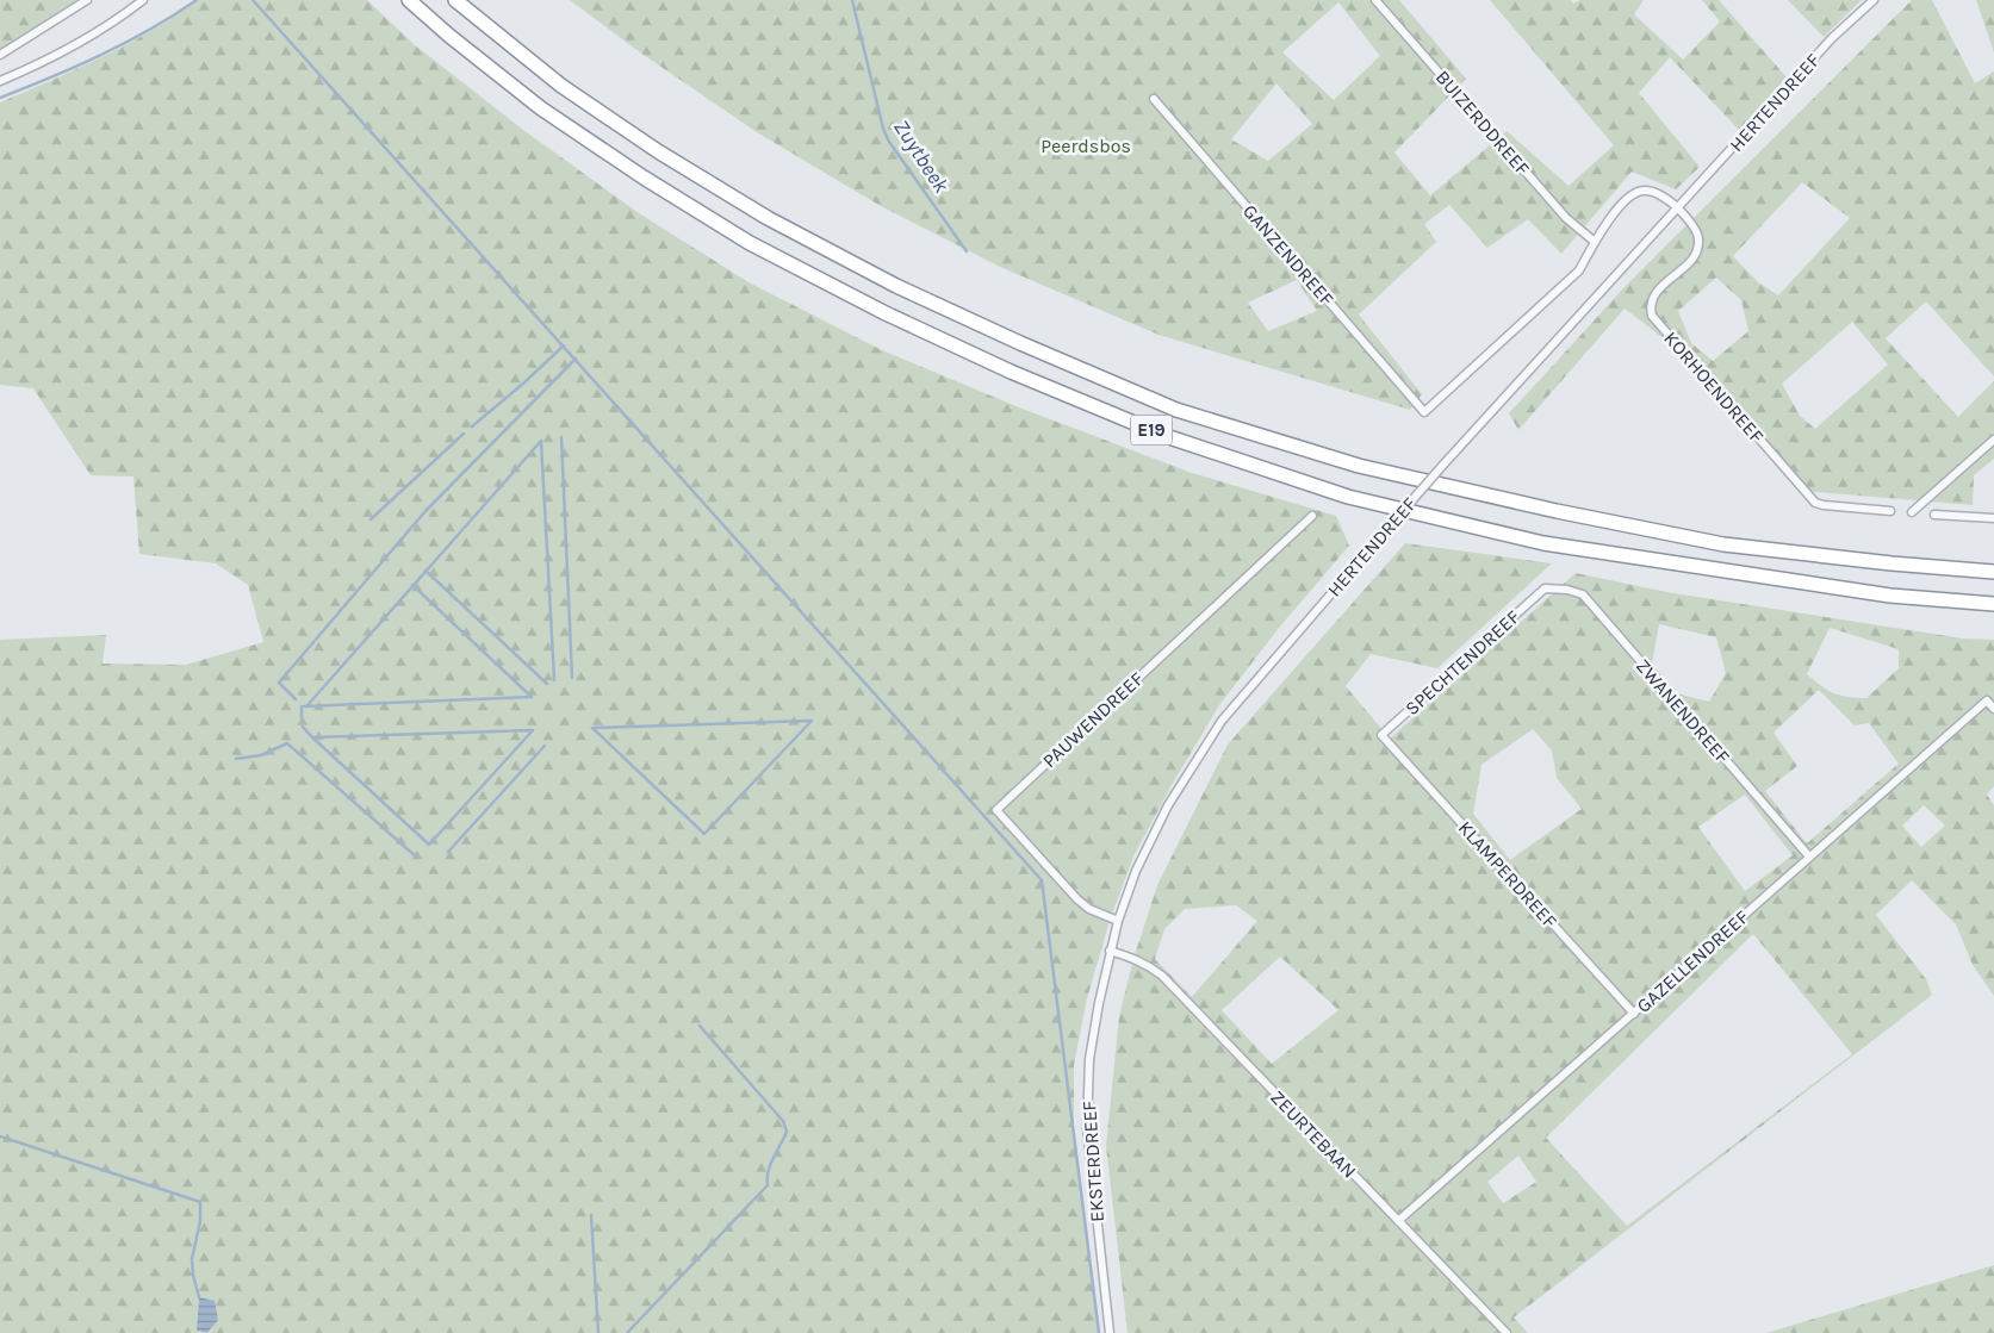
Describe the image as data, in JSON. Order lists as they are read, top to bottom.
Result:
{
  "streets": {
    "highway": ["E19"],
    "street": [
      "HERTENDREEF",
      "BUIZERDDREEF",
      "GANZENDREEF",
      "KORHOENDREEF",
      "SPECHTENDREEF",
      "ZWANENDREEF",
      "PAUWENDREEF",
      "KLAMPERDREEF",
      "GAZELLENDREEF",
      "ZEURTEBAAN",
      "EKSTERDREEF"
    ]
  },
  "crossings": [
    ["HERTENDREEF", "KORHOENDREEF"],
    ["HERTENDREEF", "PAUWENDREEF"],
    ["HERTENDREEF", "EKSTERDREEF"],
    ["BUIZERDDREEF", "GANZENDREEF"],
    ["SPECHTENDREEF", "ZWANENDREEF"],
    ["SPECHTENDREEF", "KLAMPERDREEF"],
    ["ZWANENDREEF", "GAZELLENDREEF"],
    ["PAUWENDREEF", "EKSTERDREEF"],
    ["KLAMPERDREEF", "GAZELLENDREEF"],
    ["GAZELLENDREEF", "ZEURTEBAAN"],
    ["ZEURTEBAAN", "EKSTERDREEF"]
  ],
  "water": ["Zuytbeek"],
  "parks": ["Peerdsbos"]
}
